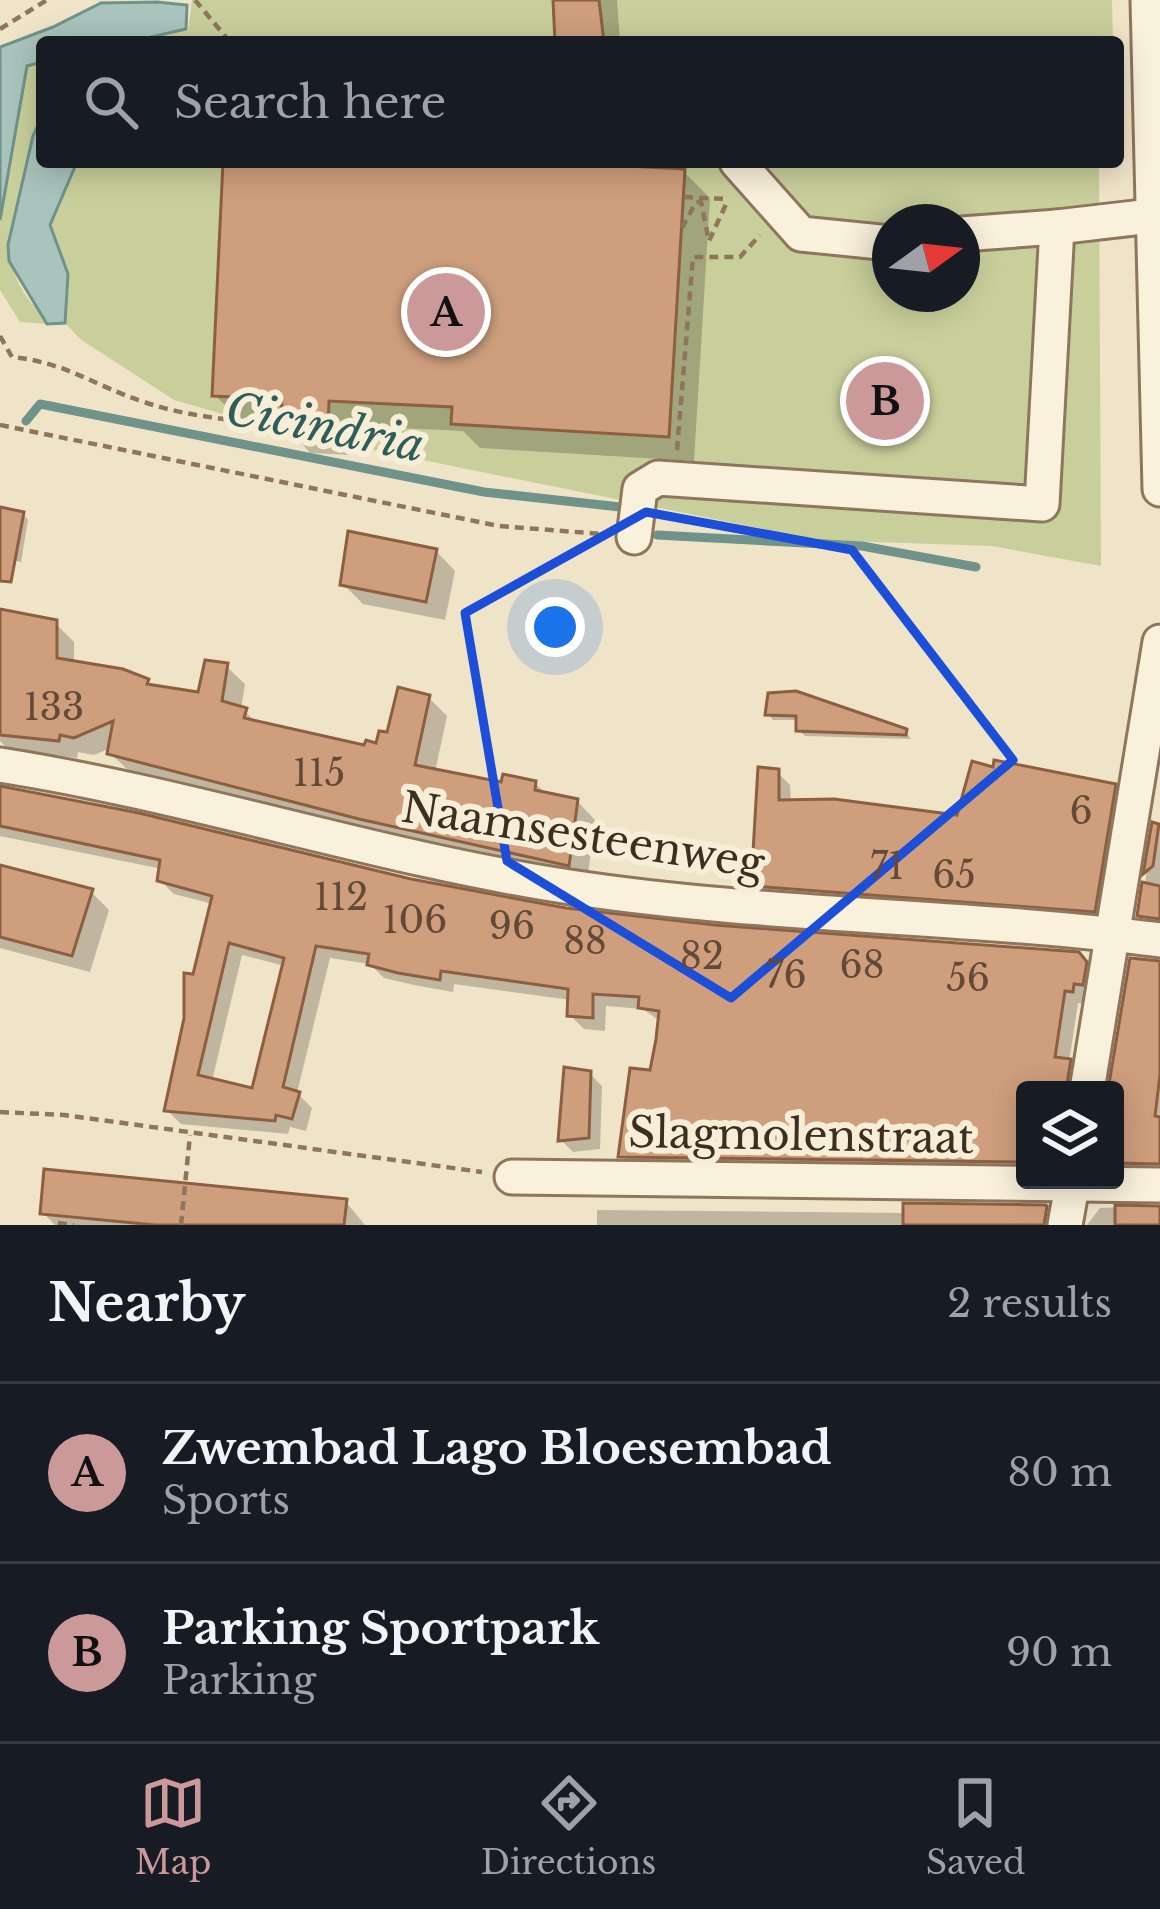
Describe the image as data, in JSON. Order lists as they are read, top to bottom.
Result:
{
  "streets": {
    "street": ["Naamsesteenweg", "Slagmolenstraat"]
  },
  "water": ["Cicindria"],
  "house_numbers": [
    "133",
    "115",
    "6",
    "71",
    "65",
    "112",
    "106",
    "96",
    "88",
    "82",
    "68",
    "76",
    "56"
  ],
  "north": "right",
  "page": {
    "search": "Search here",
    "pins": ["A", "B"],
    "heading": ["Nearby", "2 results"],
    "list": [
      {
        "mark": "A",
        "name": "Zwembad Lago Bloesembad",
        "note": "Sports",
        "value": "80 m"
      },
      {
        "mark": "B",
        "name": "Parking Sportpark",
        "note": "Parking",
        "value": "90 m"
      }
    ],
    "nav": ["Map", "Directions", "Saved"]
  }
}
